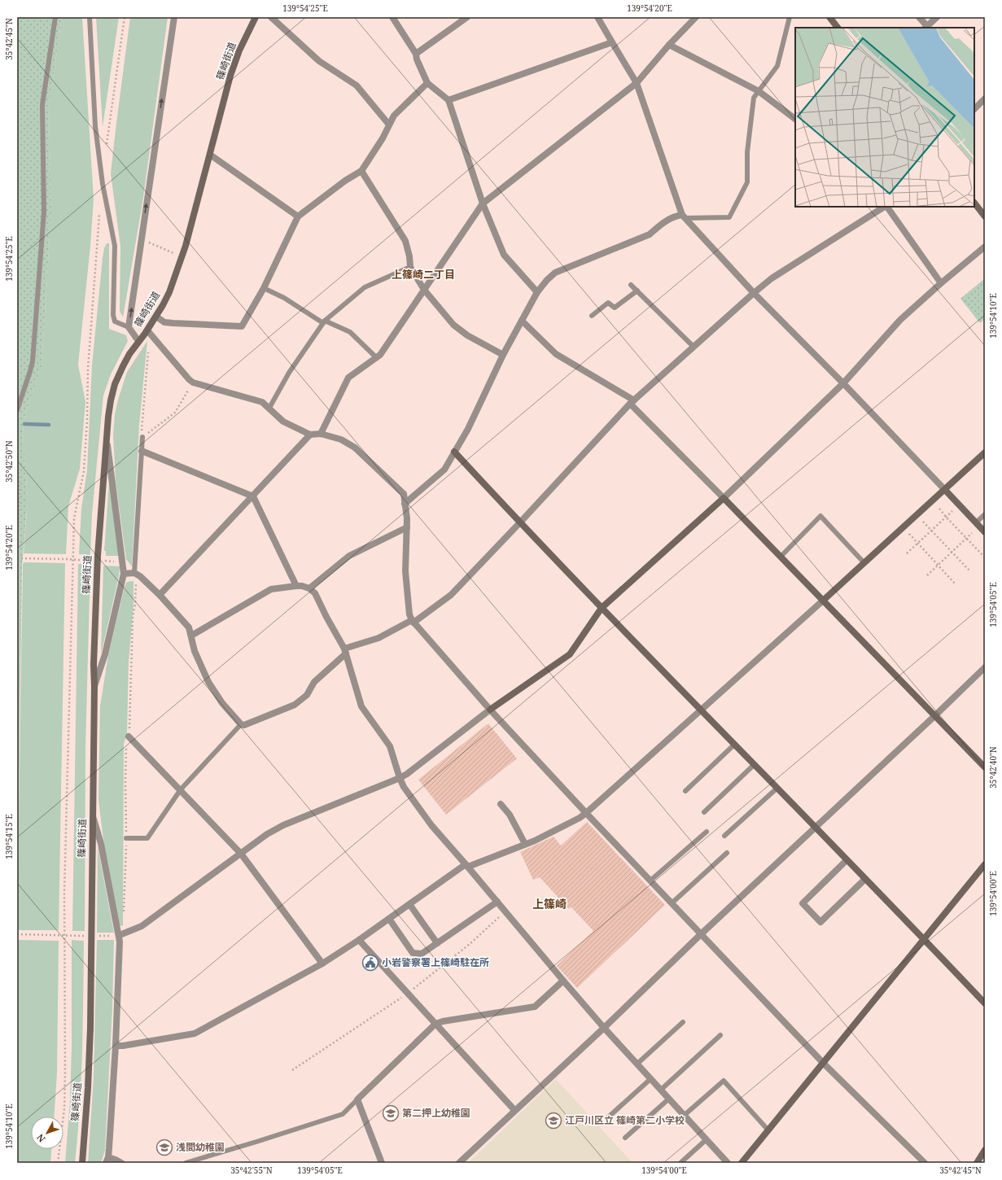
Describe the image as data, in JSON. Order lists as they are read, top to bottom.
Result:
{
  "streets": {
    "street": ["篠崎街道"]
  },
  "districts": ["上篠崎二丁目", "上篠崎"],
  "places": {
    "public building": ["小岩警察署上篠崎駐在所"],
    "school or university": ["第二押上幼稚園", "江戸川区立 篠崎第二小学校", "浅間幼稚園"]
  },
  "north": "bottom left",
  "coordinates": [
    "139°54'25\"E",
    "139°54'20\"E",
    "35°42'45\"N",
    "139°54'10\"E",
    "35°42'50\"N",
    "139°54'05\"E",
    "35°42'40\"N",
    "139°54'15\"E",
    "139°54'00\"E",
    "35°42'55\"N"
  ]
}
